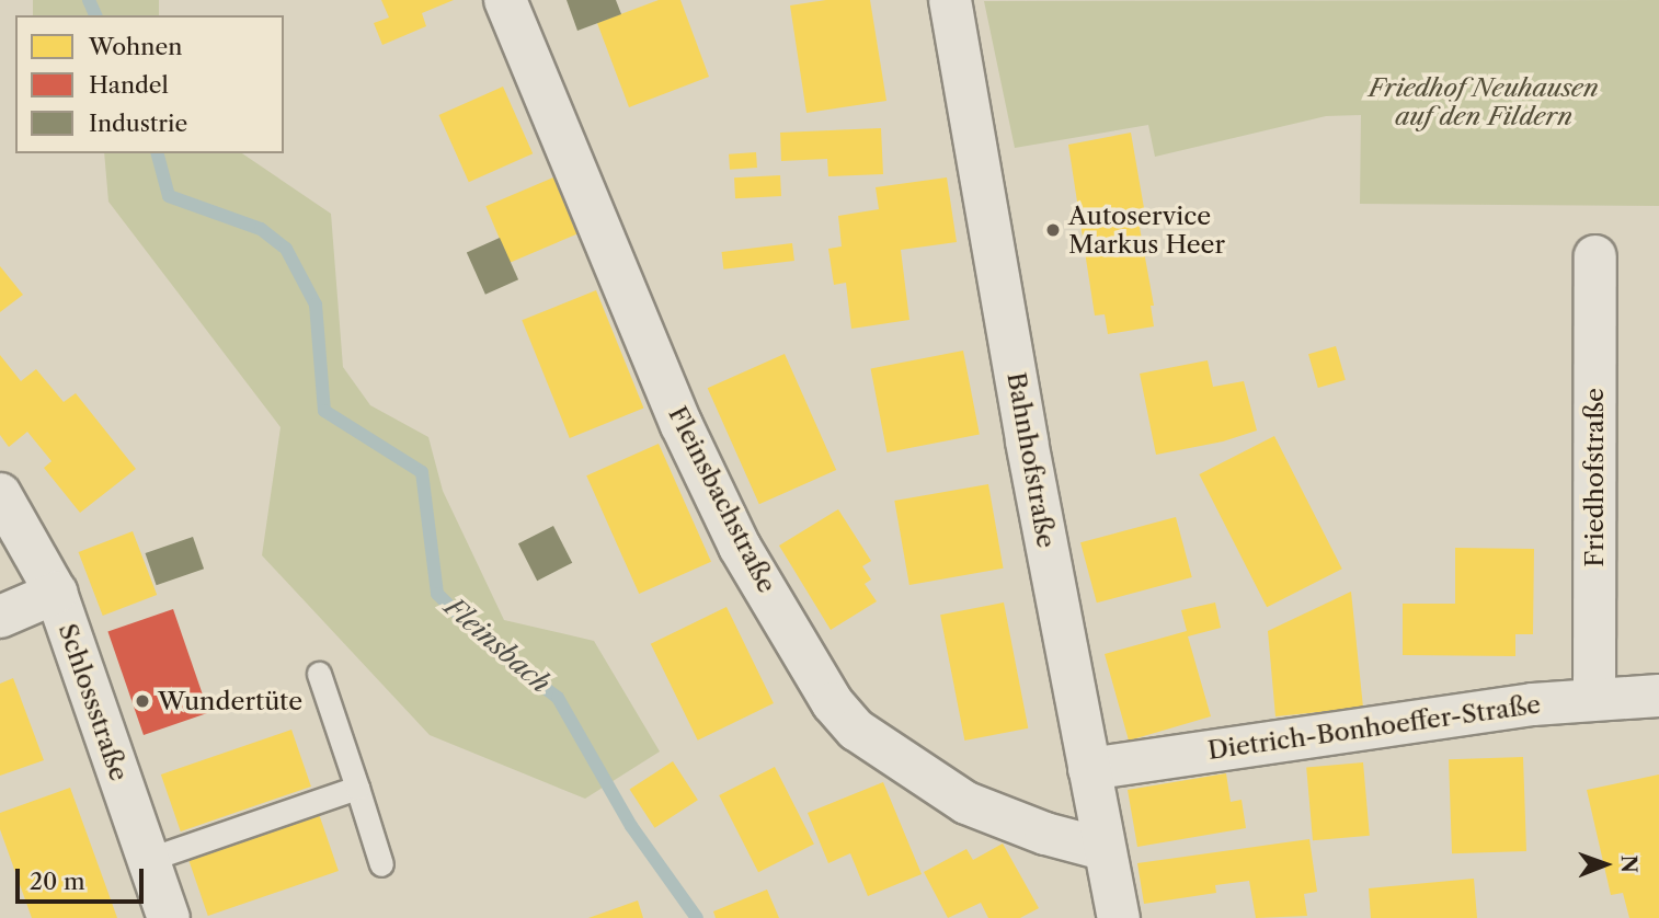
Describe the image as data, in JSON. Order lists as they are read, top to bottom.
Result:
{
  "streets": {
    "street": [
      "Bahnhofstraße",
      "Friedhofstraße",
      "Fleinsbachstraße",
      "Schlossstraße",
      "Dietrich-Bonhoeffer-Straße"
    ]
  },
  "crossings": [
    ["Bahnhofstraße", "Fleinsbachstraße"],
    ["Bahnhofstraße", "Dietrich-Bonhoeffer-Straße"],
    ["Friedhofstraße", "Dietrich-Bonhoeffer-Straße"]
  ],
  "water": ["Fleinsbach"],
  "parks": ["Friedhof Neuhausen auf den Fildern"],
  "places": ["Autoservice Markus Heer", "Wundertüte"],
  "legend": ["Wohnen", "Handel", "Industrie"],
  "scale_bar": "20 m",
  "north": "right"
}
